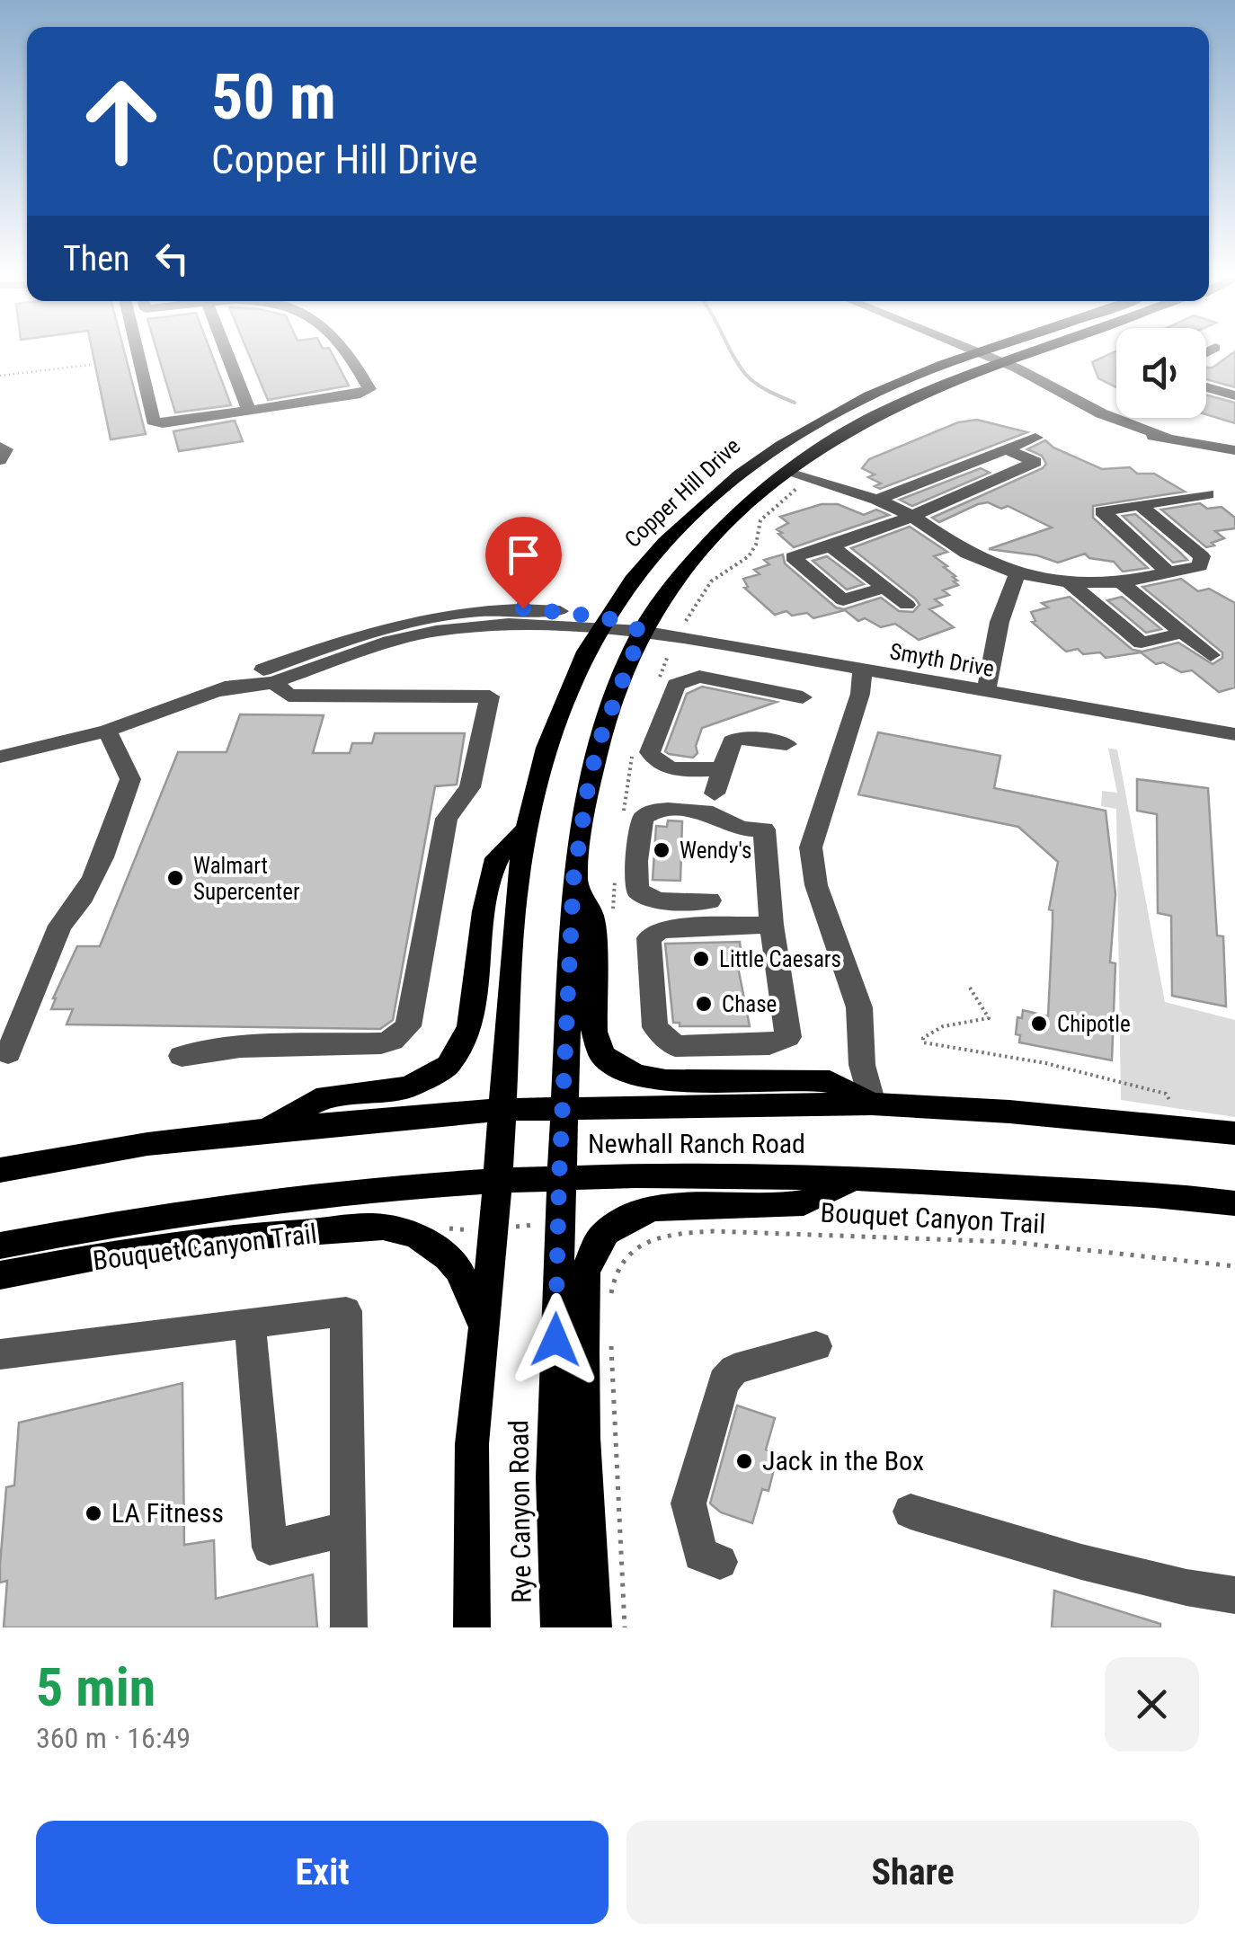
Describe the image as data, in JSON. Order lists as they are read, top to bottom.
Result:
{
  "streets": {
    "main road": ["Copper Hill Drive", "Newhall Ranch Road", "Rye Canyon Road"],
    "street": ["Smyth Drive"],
    "path": ["Bouquet Canyon Trail"]
  },
  "crossings": [
    ["Copper Hill Drive", "Smyth Drive"],
    ["Copper Hill Drive", "Newhall Ranch Road"],
    ["Copper Hill Drive", "Rye Canyon Road"],
    ["Newhall Ranch Road", "Rye Canyon Road"]
  ],
  "places": [
    "Wendy's",
    "Walmart Supercenter",
    "Little Caesars",
    "Chase",
    "Chipotle",
    "Jack in the Box",
    "LA Fitness"
  ],
  "page": {
    "turn": ["50 m", "Copper Hill Drive"],
    "then": "Then",
    "heading": ["5 min", "360 m · 16:49"],
    "buttons": ["Exit", "Share"]
  }
}
